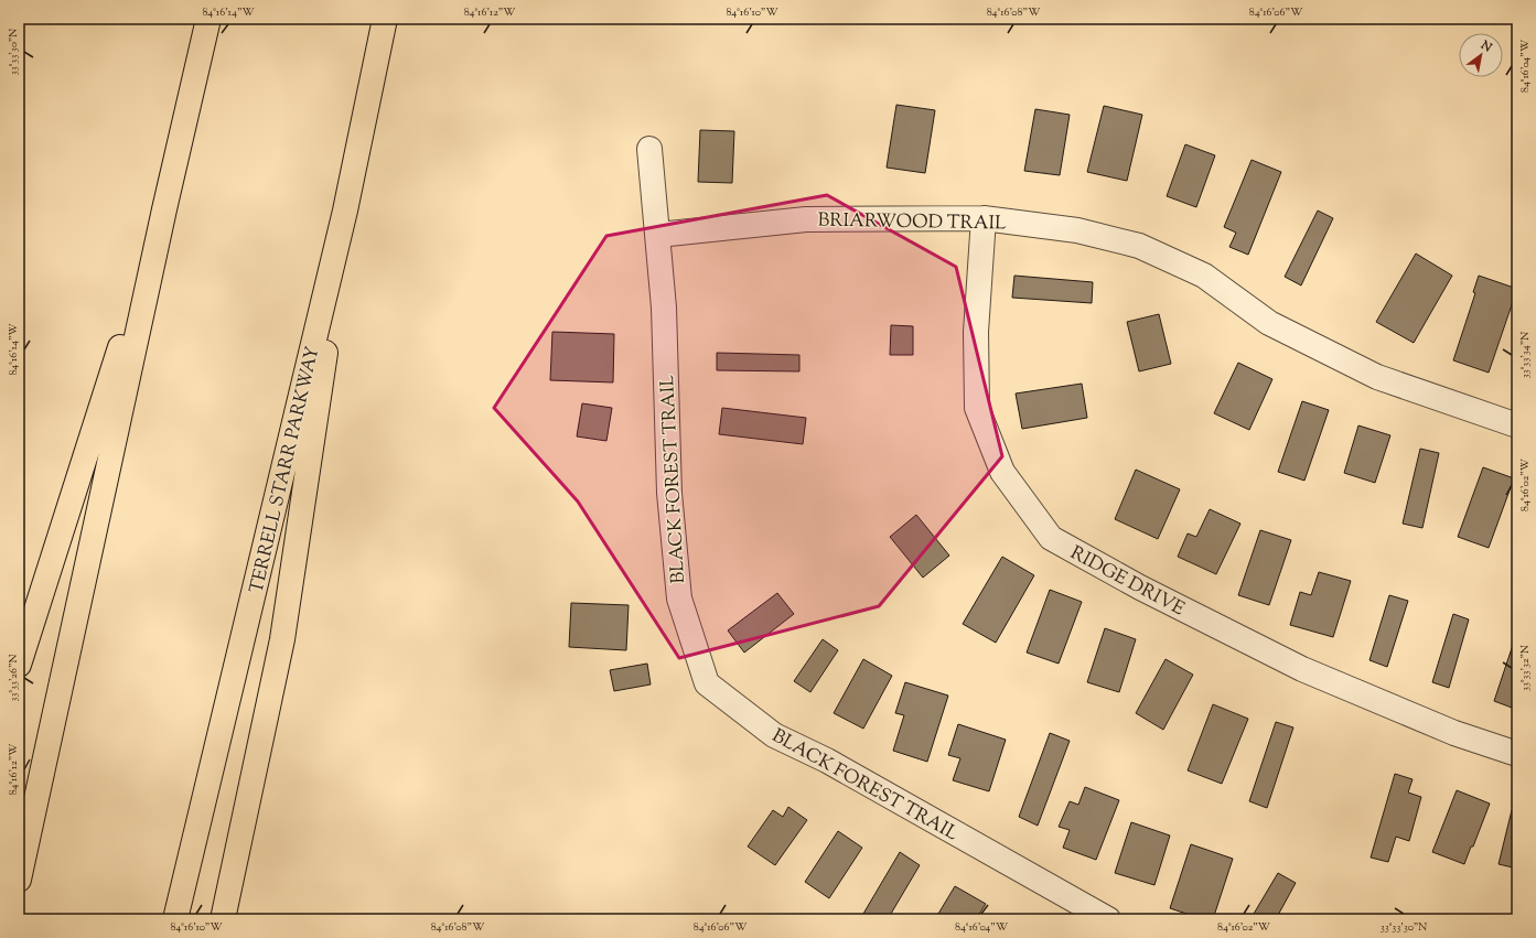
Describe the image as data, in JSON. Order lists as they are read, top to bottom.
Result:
{
  "streets": {
    "highway": ["TERRELL STARR PARKWAY"],
    "street": ["BRIARWOOD TRAIL", "BLACK FOREST TRAIL", "RIDGE DRIVE"]
  },
  "crossings": [
    ["BRIARWOOD TRAIL", "BLACK FOREST TRAIL"],
    ["BRIARWOOD TRAIL", "RIDGE DRIVE"]
  ],
  "north": "top right",
  "coordinates": [
    "84°16'14\"W",
    "84°16'12\"W",
    "84°16'10\"W",
    "84°16'08\"W",
    "84°16'06\"W",
    "33°33'30\"N",
    "84°16'04\"W",
    "33°33'34\"N",
    "84°16'02\"W",
    "33°33'32\"N",
    "33°33'26\"N"
  ]
}
